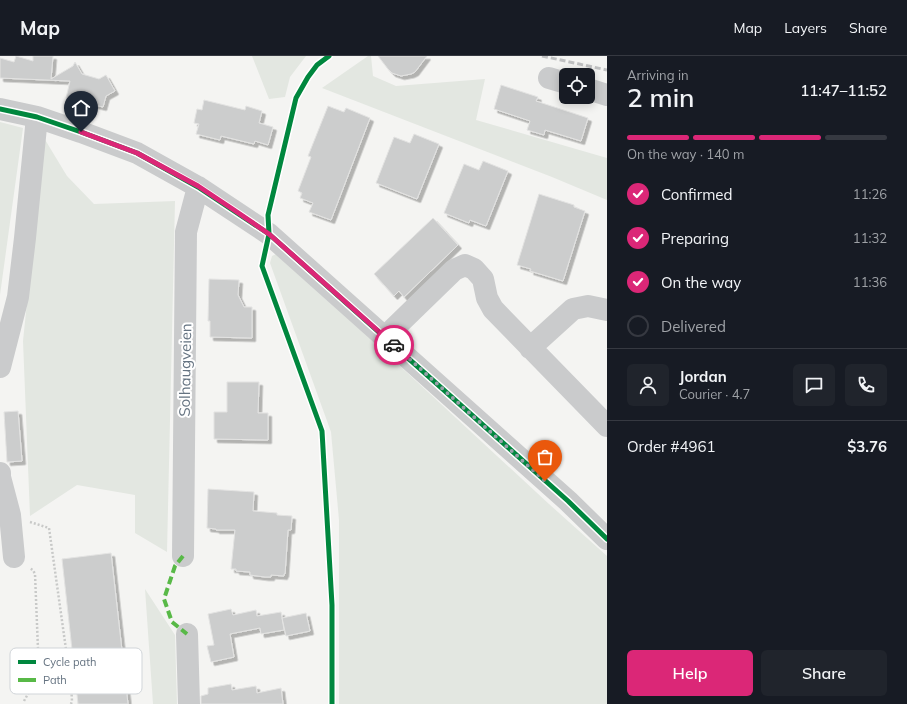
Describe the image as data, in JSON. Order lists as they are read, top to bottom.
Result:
{
  "streets": {
    "street": ["Solhaugveien"]
  },
  "legend": ["Cycle path", "Path"],
  "page": {
    "header": "Map",
    "nav": ["Map", "Layers", "Share"],
    "heading": ["2 min", "Arriving in", "11:47–11:52"],
    "panel": [
      "Jordan",
      "Courier · 4.7",
      "Order #4961",
      "$3.76"
    ],
    "bar": "On the way · 140 m",
    "list": [
      ["Confirmed", "11:26"],
      ["Preparing", "11:32"],
      ["On the way", "11:36"],
      "Delivered"
    ],
    "buttons": ["Help", "Share"]
  }
}
